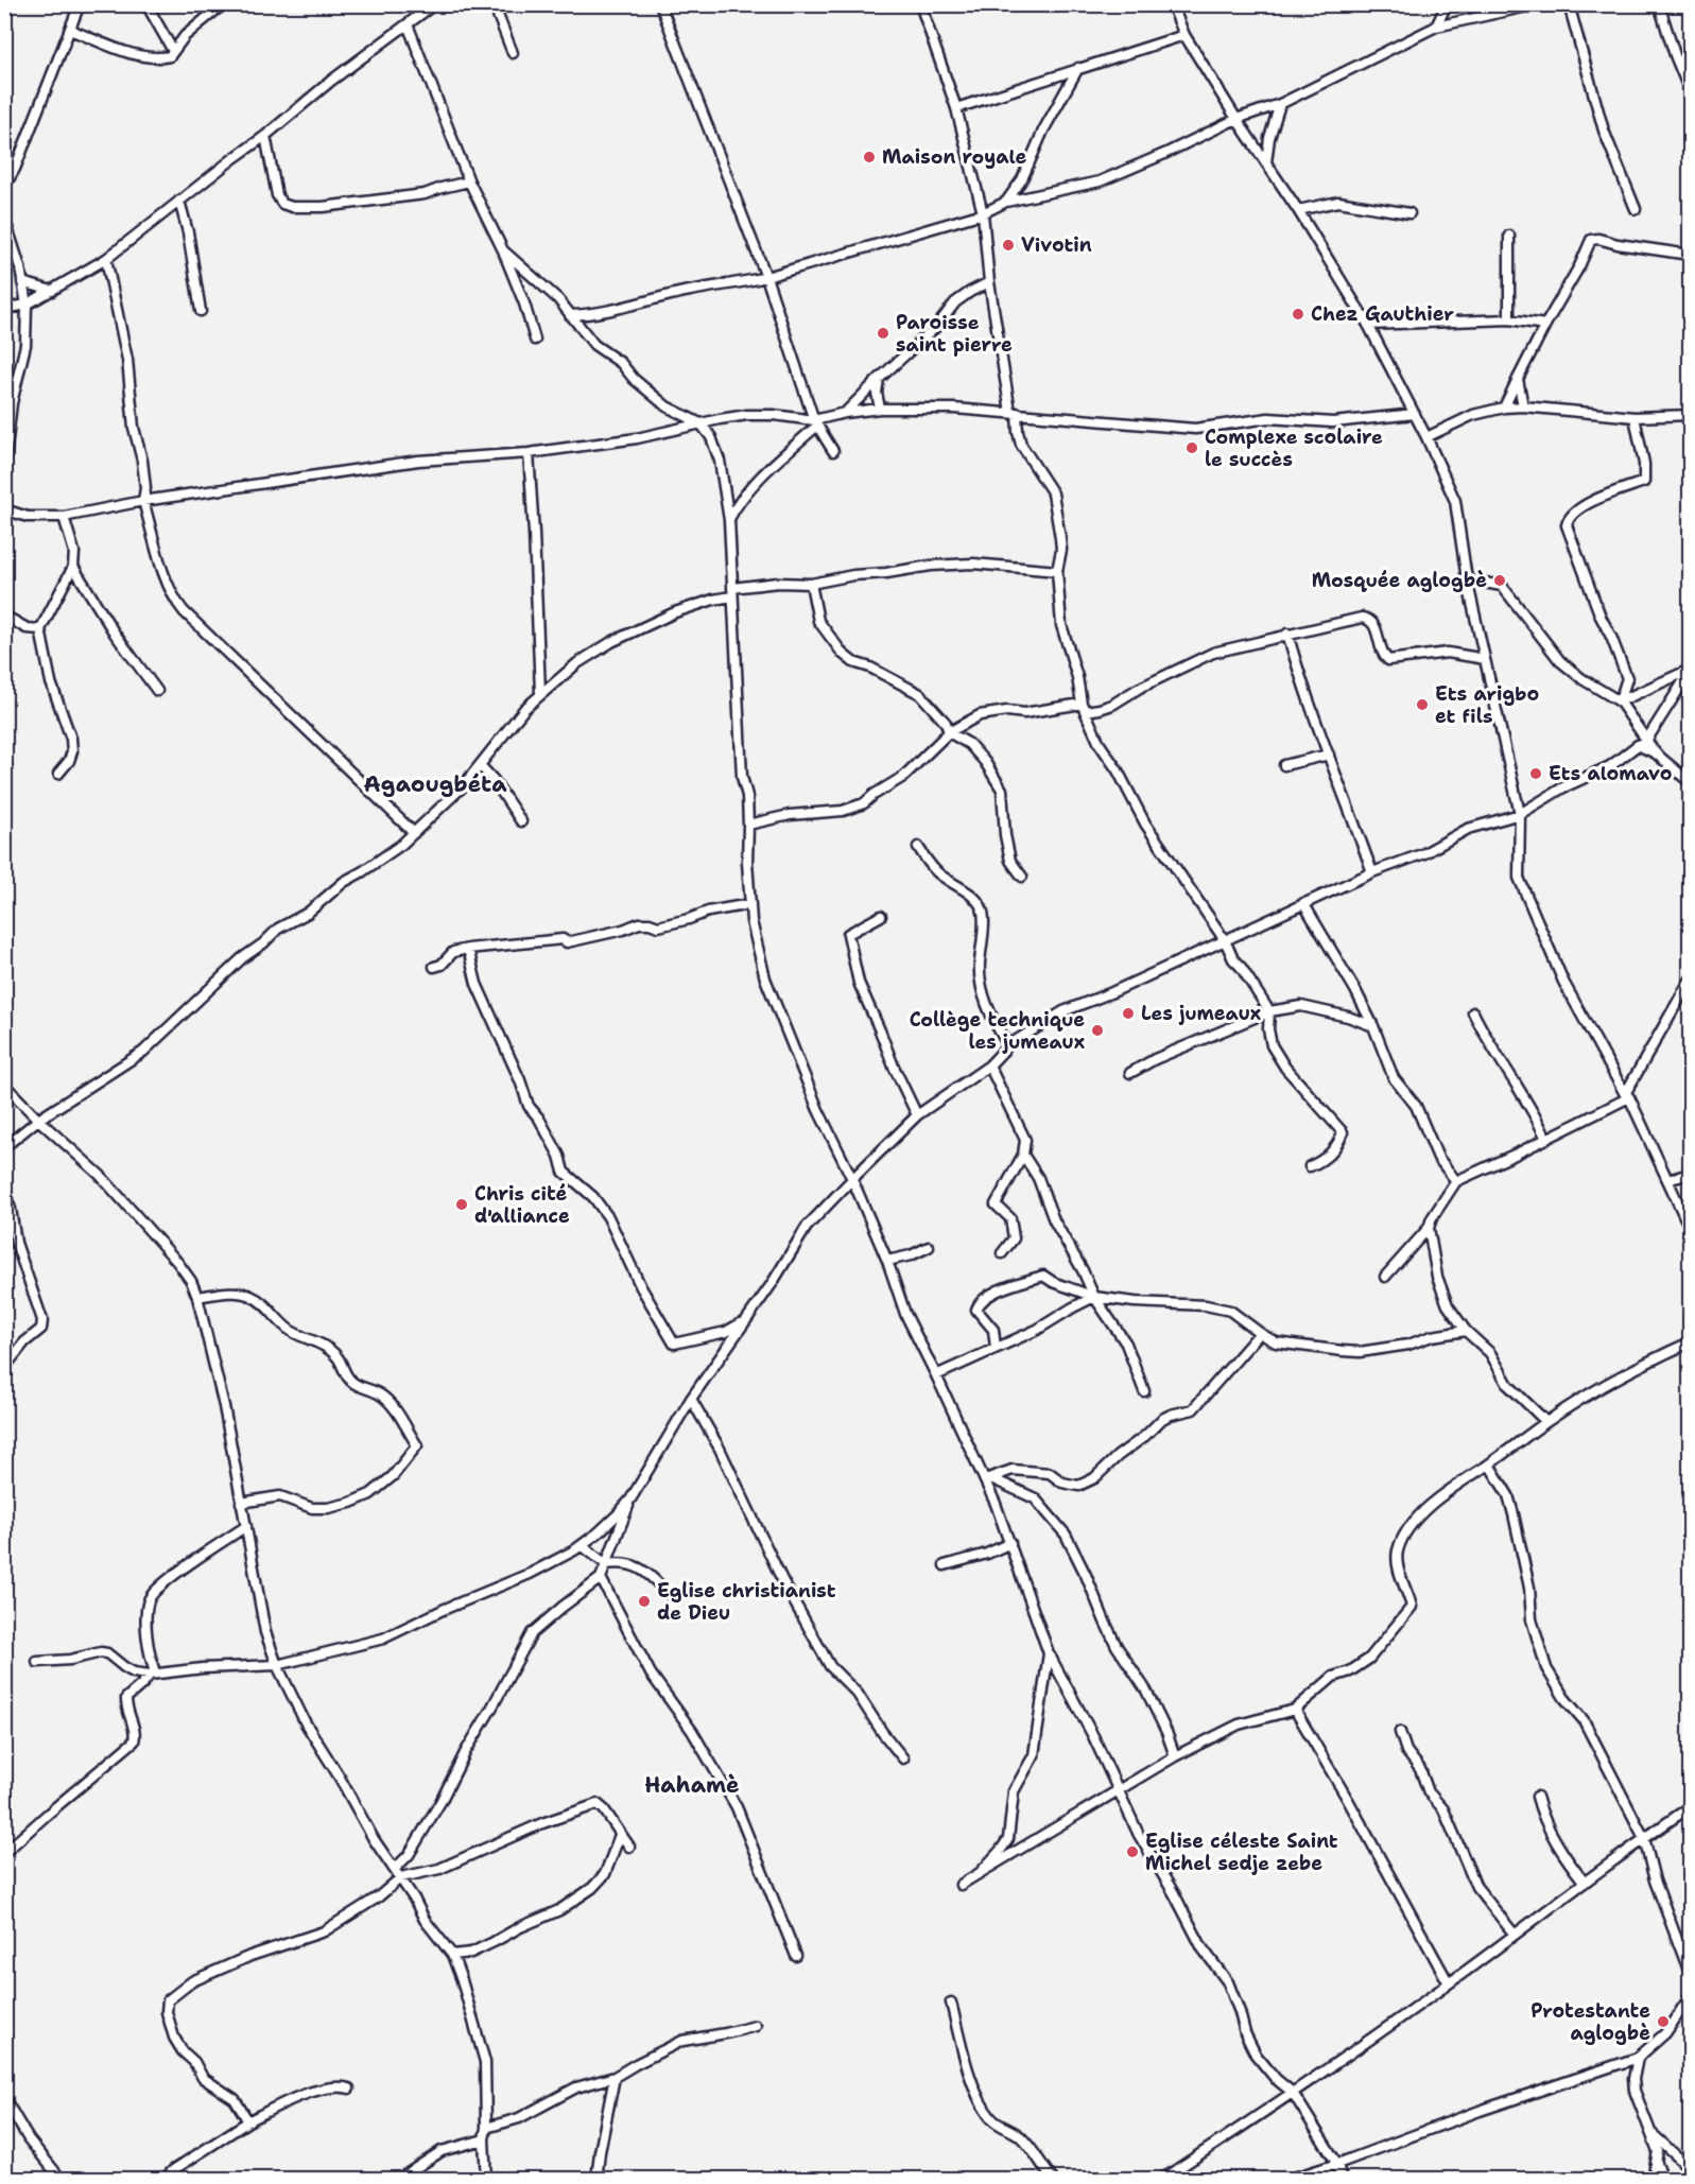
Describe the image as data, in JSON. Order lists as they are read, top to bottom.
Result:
{
  "districts": ["Agaougbéta", "Hahamè"],
  "places": [
    "Maison royale",
    "Vivotin",
    "Chez Gauthier",
    "Paroisse saint pierre",
    "Complexe scolaire le succès",
    "Mosquée aglogbè",
    "Ets arigbo et fils",
    "Ets alomavo",
    "Les jumeaux",
    "Collège technique les jumeaux",
    "Chris cité d'alliance",
    "Eglise christianist de Dieu",
    "Eglise céleste Saint Michel sedje zebe",
    "Protestante aglogbè"
  ]
}
